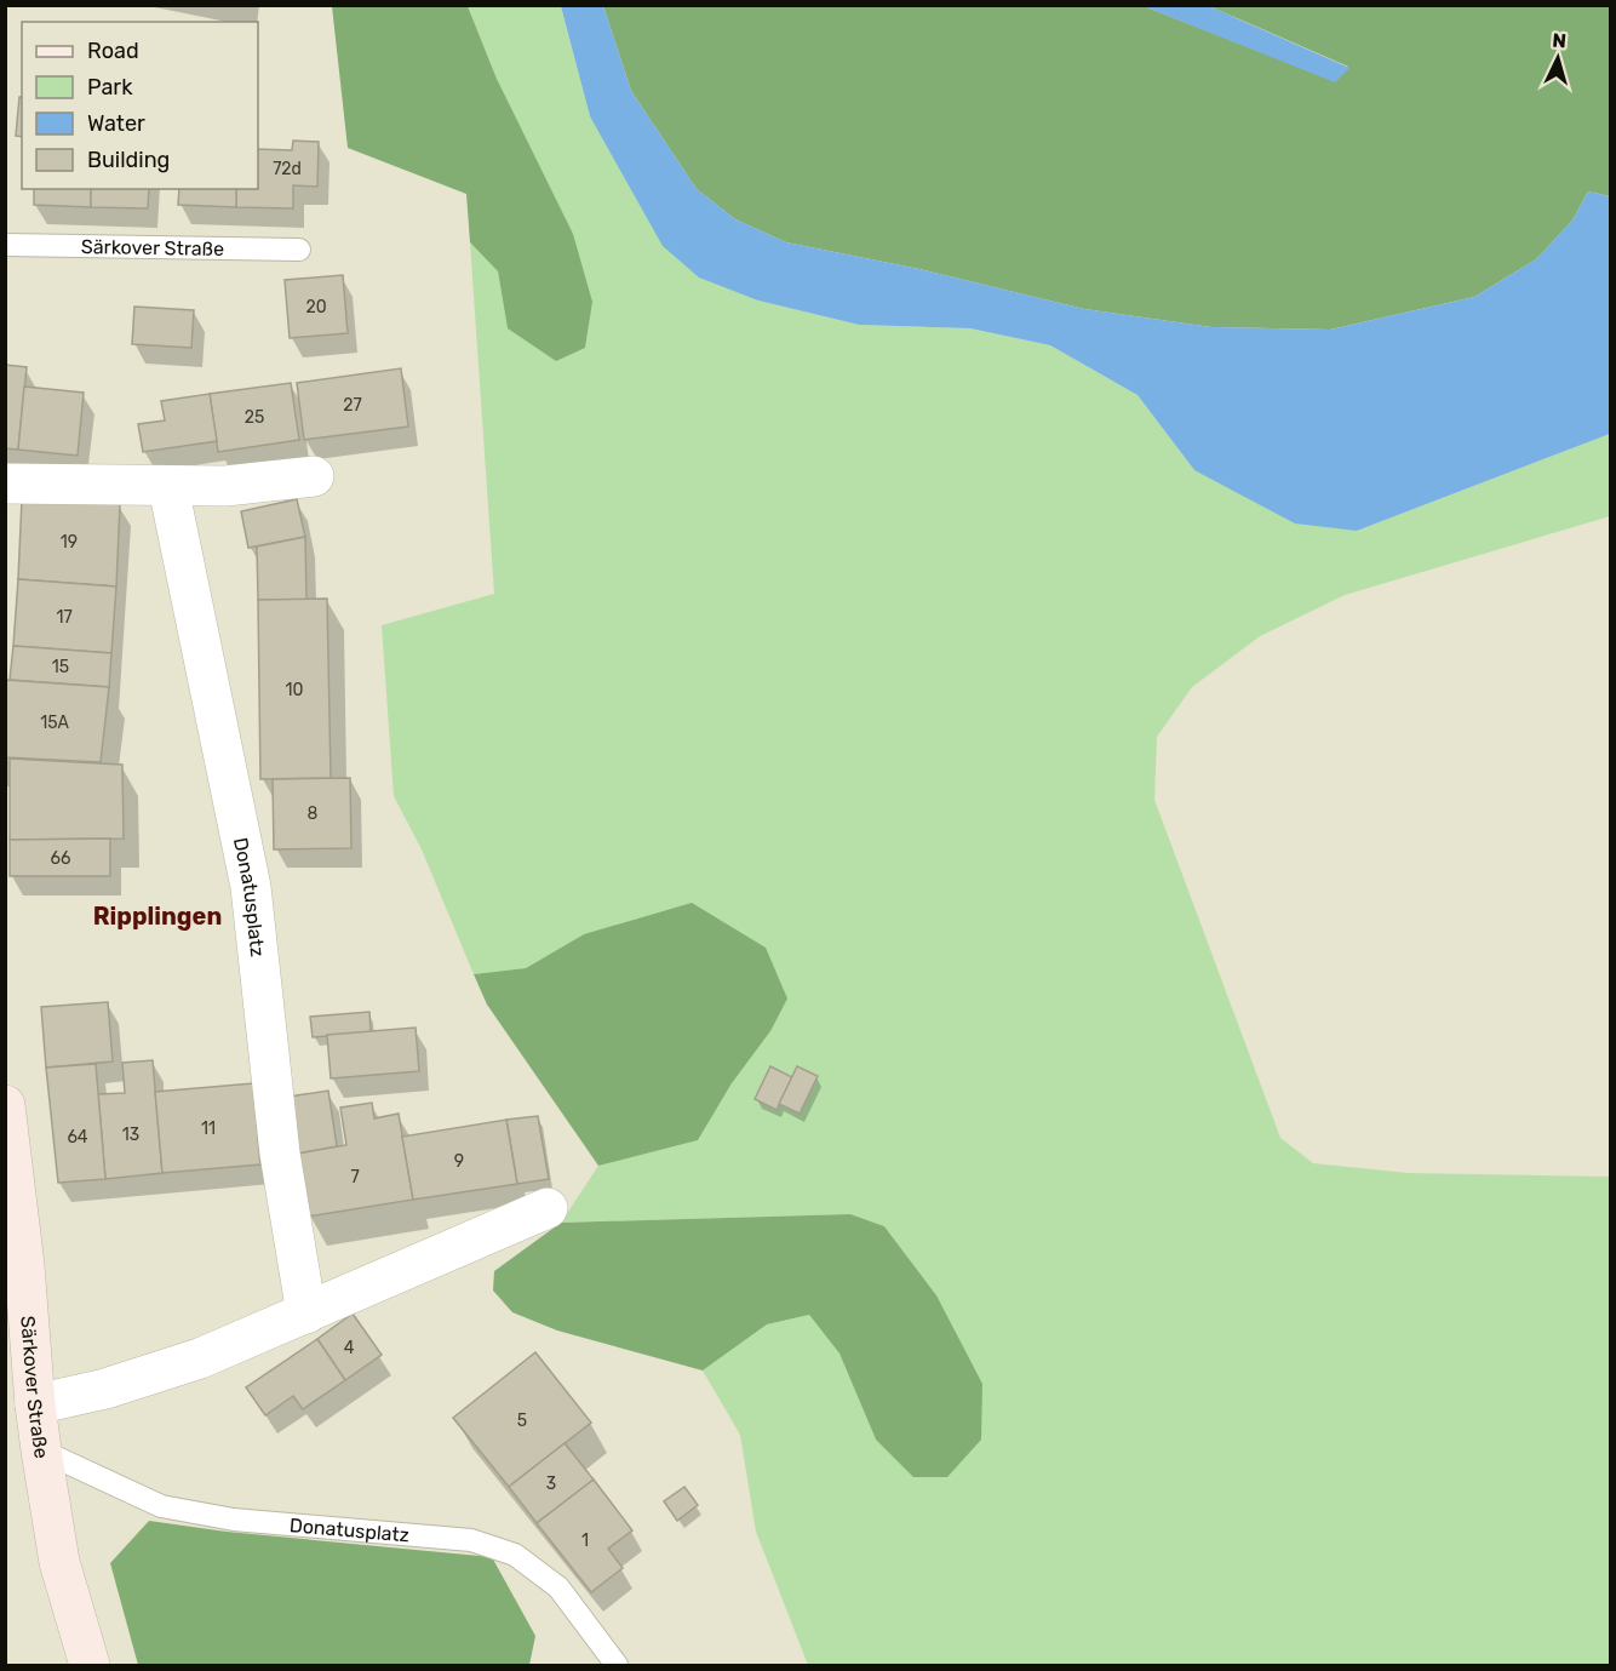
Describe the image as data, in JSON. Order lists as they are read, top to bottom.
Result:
{
  "streets": {
    "main road": ["Särkover Straße"],
    "street": ["Donatusplatz"]
  },
  "crossings": [
    ["Särkover Straße", "Donatusplatz"]
  ],
  "districts": ["Ripplingen"],
  "house_numbers": [
    "72d",
    "20",
    "27",
    "25",
    "19",
    "17",
    "15",
    "10",
    "15A",
    "8",
    "66",
    "11",
    "13",
    "64",
    "9",
    "7",
    "4",
    "5",
    "3",
    "1"
  ],
  "legend": [
    "Road",
    "Park",
    "Water",
    "Building"
  ],
  "north": "top"
}
